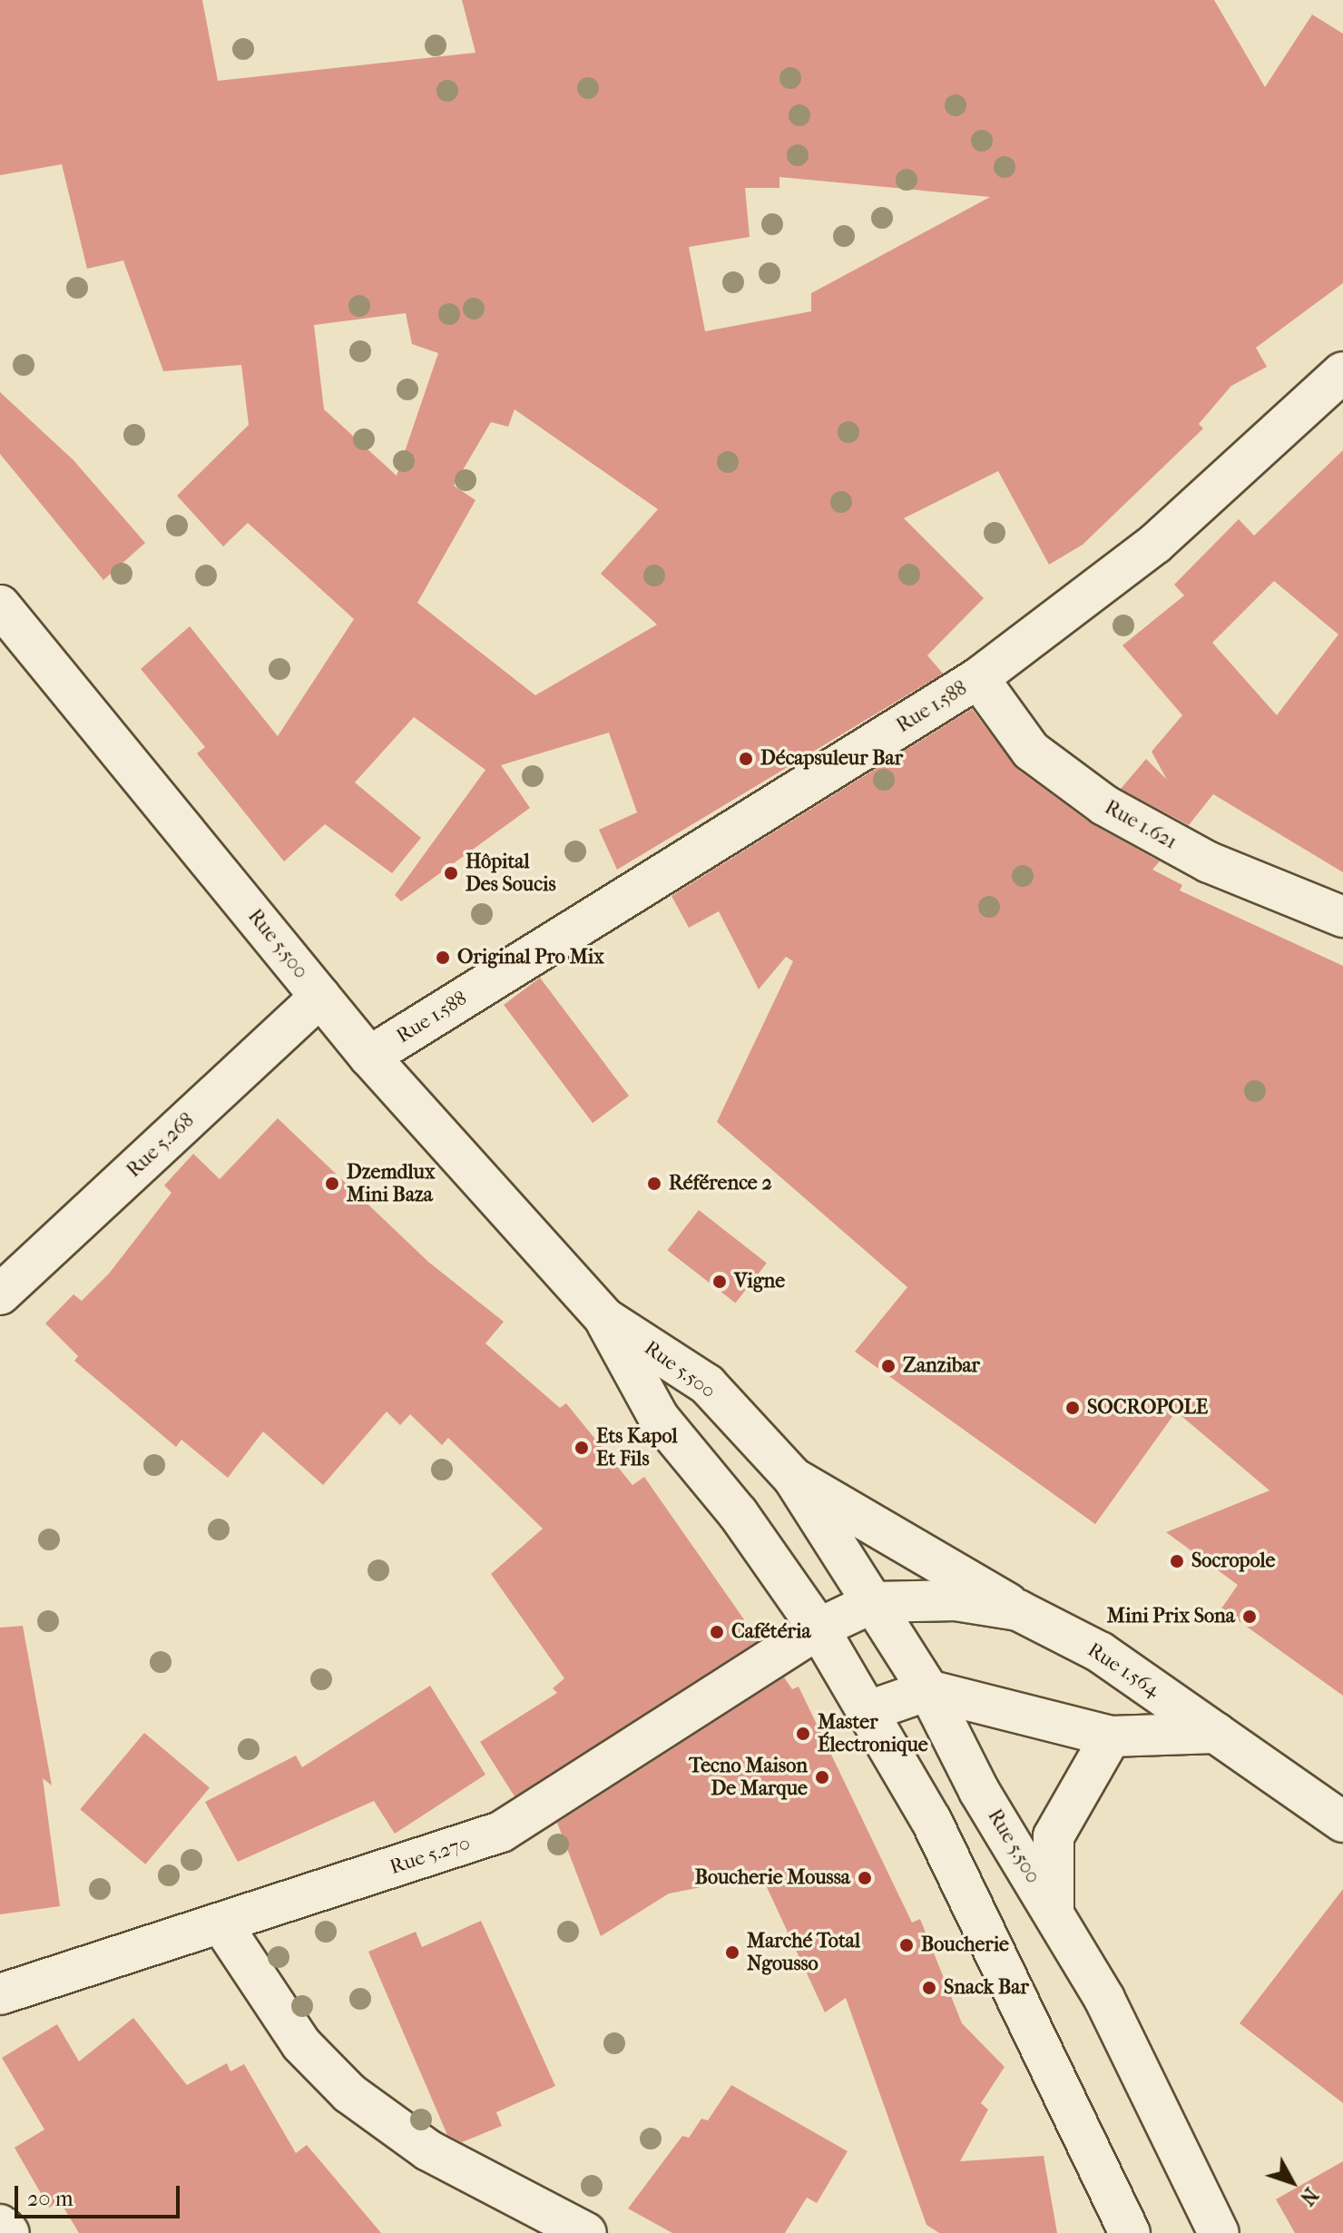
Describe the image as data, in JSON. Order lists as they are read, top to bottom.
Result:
{
  "streets": {
    "main road": [
      "Rue 1.588",
      "Rue 1.621",
      "Rue 5.500",
      "Rue 5.268",
      "Rue 1.564",
      "Rue 5.270"
    ]
  },
  "crossings": [
    ["Rue 1.588", "Rue 1.621"],
    ["Rue 1.588", "Rue 5.500"],
    ["Rue 5.500", "Rue 5.268"],
    ["Rue 5.500", "Rue 1.564"],
    ["Rue 5.500", "Rue 5.270"],
    ["Rue 1.564", "Rue 5.270"]
  ],
  "places": [
    "Décapsuleur Bar",
    "Hôpital Des Soucis",
    "Original Pro Mix",
    "Dzemdlux Mini Baza",
    "Référence 2",
    "Vigne",
    "Zanzibar",
    "SOCROPOLE",
    "Ets Kapol Et Fils",
    "Socropole",
    "Mini Prix Sona",
    "Cafétéria",
    "Master Électronique",
    "Tecno Maison De Marque",
    "Boucherie Moussa",
    "Boucherie",
    "Marché Total Ngousso",
    "Snack Bar"
  ],
  "scale_bar": "20 m",
  "north": "bottom right"
}
